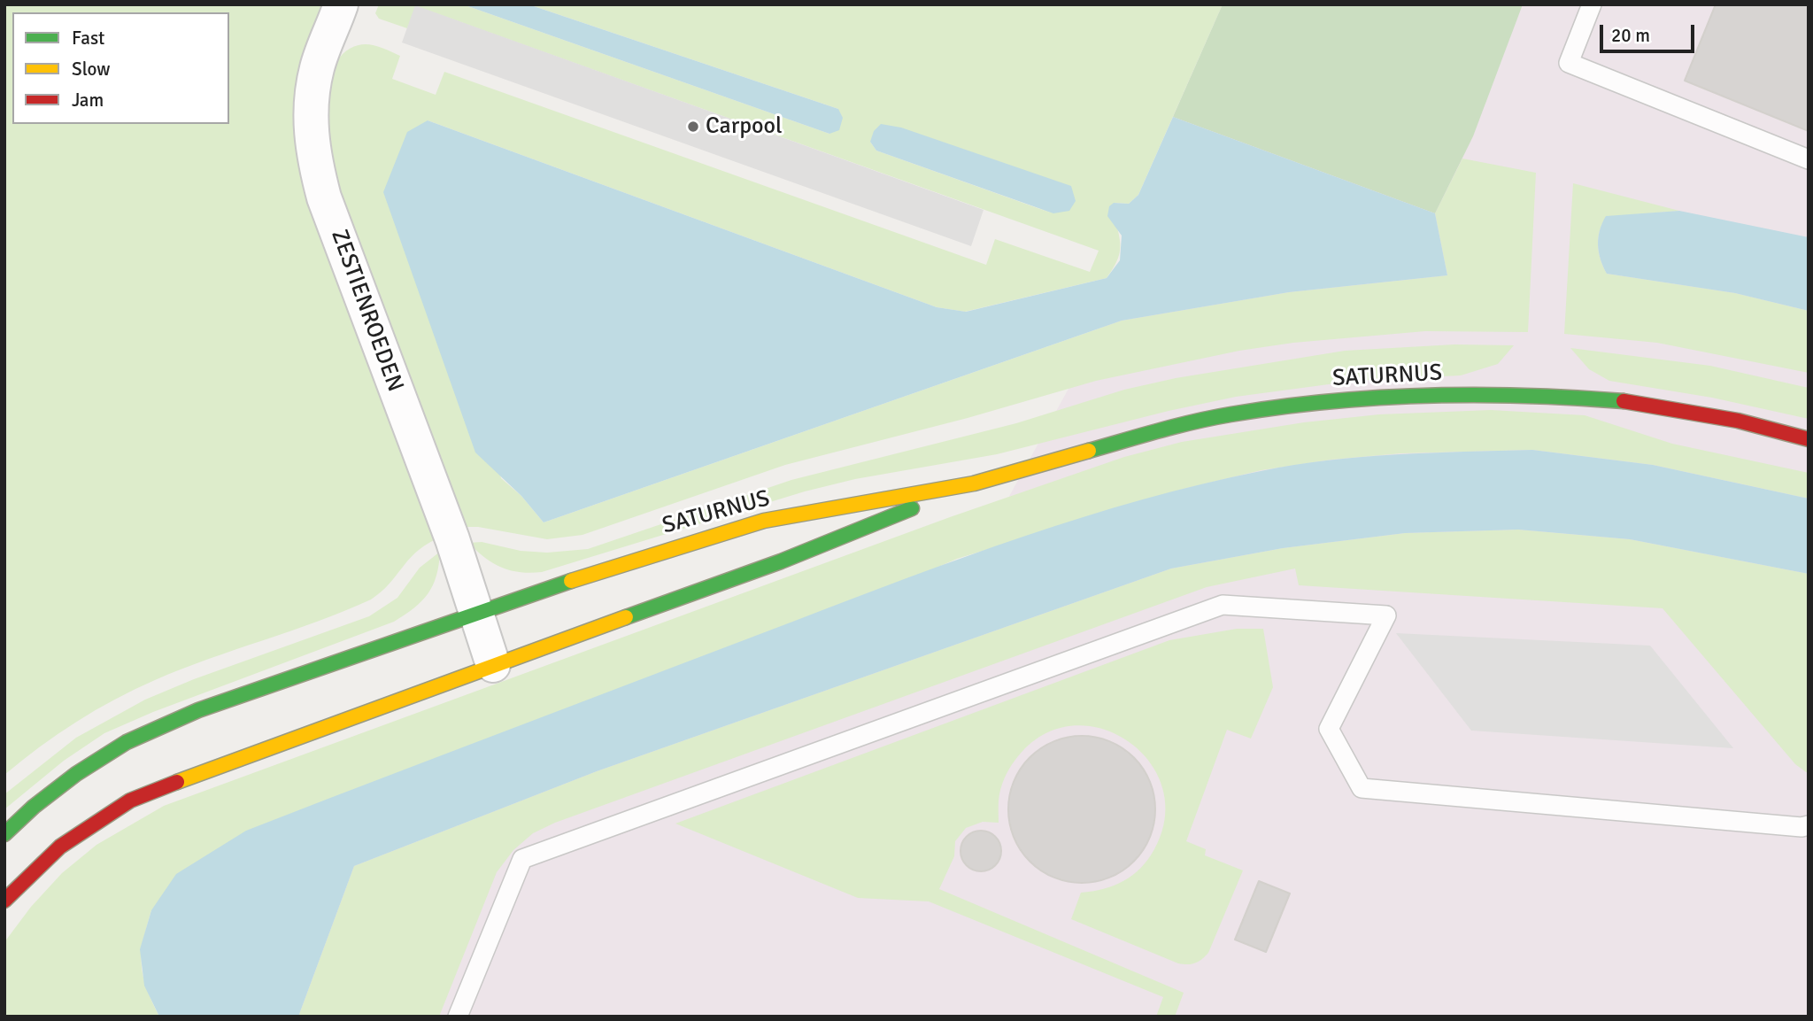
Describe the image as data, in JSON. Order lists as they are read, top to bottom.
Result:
{
  "streets": {
    "main road": ["SATURNUS"],
    "street": ["ZESTIENROEDEN"]
  },
  "crossings": [
    ["ZESTIENROEDEN", "SATURNUS"]
  ],
  "places": ["Carpool"],
  "legend": ["Fast", "Slow", "Jam"],
  "scale_bar": "20 m"
}
